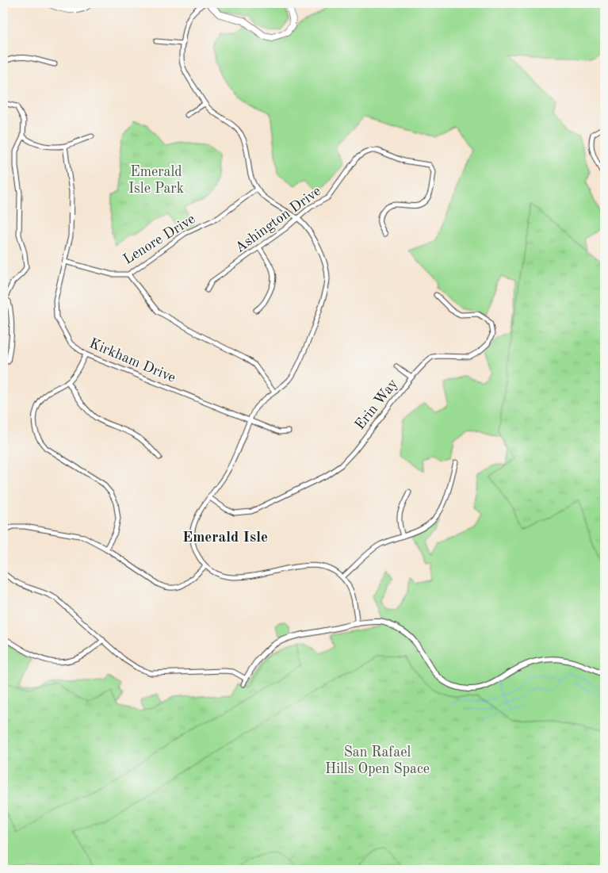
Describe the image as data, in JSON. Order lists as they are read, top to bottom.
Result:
{
  "streets": {
    "street": [
      "Ashington Drive",
      "Lenore Drive",
      "Kirkham Drive",
      "Erin Way"
    ]
  },
  "crossings": [
    ["Lenore Drive", "Kirkham Drive"]
  ],
  "districts": ["Emerald Isle"],
  "parks": ["Emerald Isle Park", "San Rafael Hills Open Space"]
}
